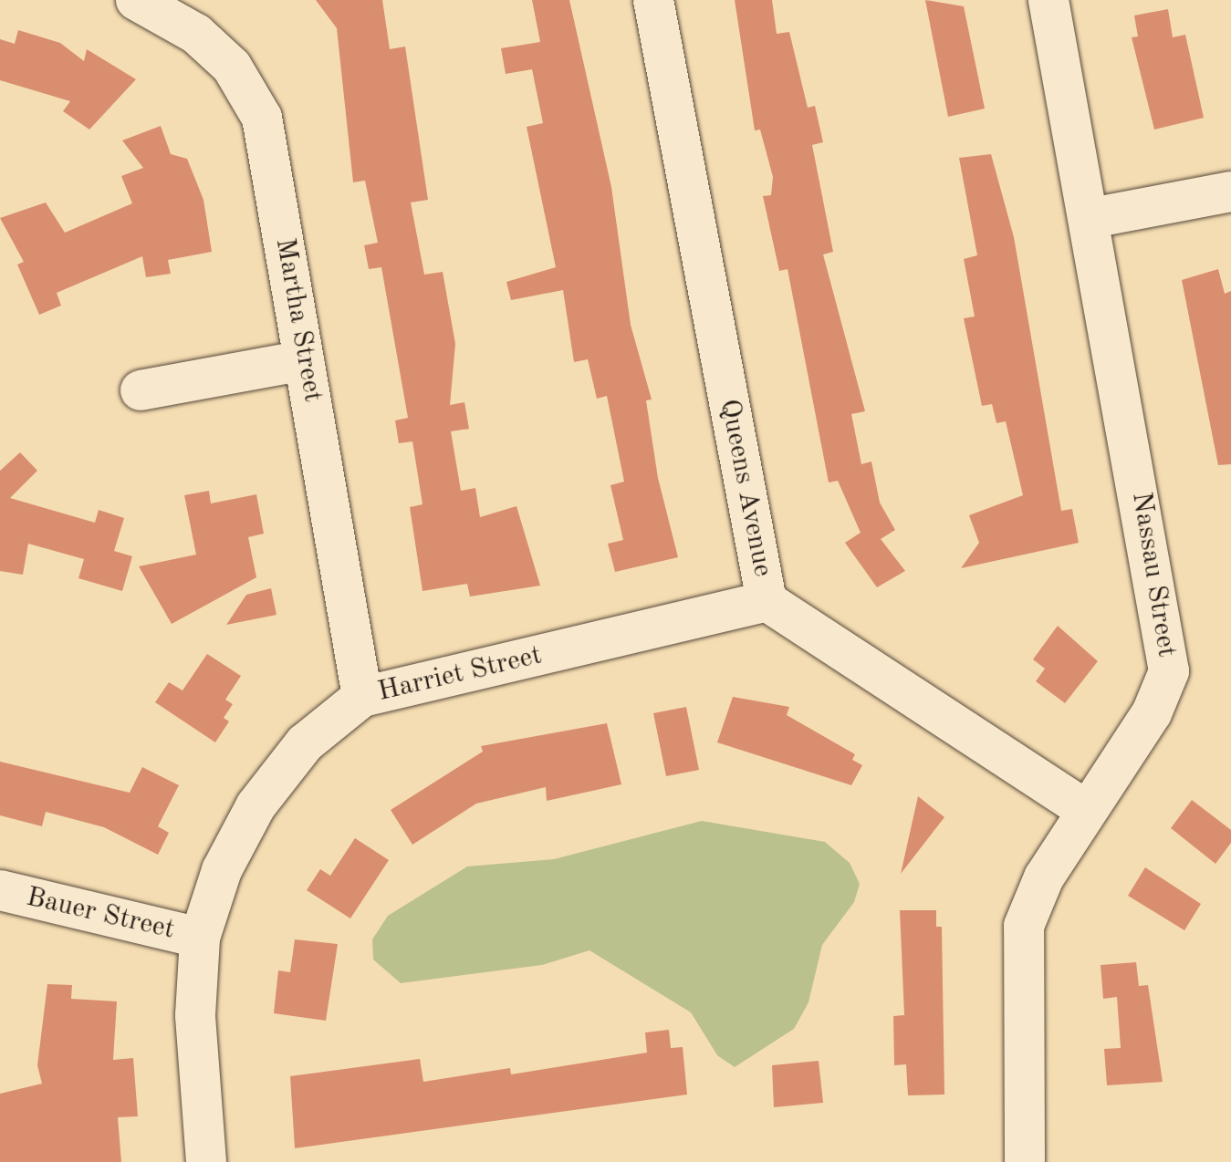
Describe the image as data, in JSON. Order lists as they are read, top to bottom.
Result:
{
  "streets": {
    "street": [
      "Martha Street",
      "Queens Avenue",
      "Nassau Street",
      "Harriet Street",
      "Bauer Street"
    ]
  },
  "crossings": [
    ["Martha Street", "Harriet Street"],
    ["Queens Avenue", "Nassau Street"],
    ["Queens Avenue", "Harriet Street"],
    ["Harriet Street", "Bauer Street"]
  ]
}
